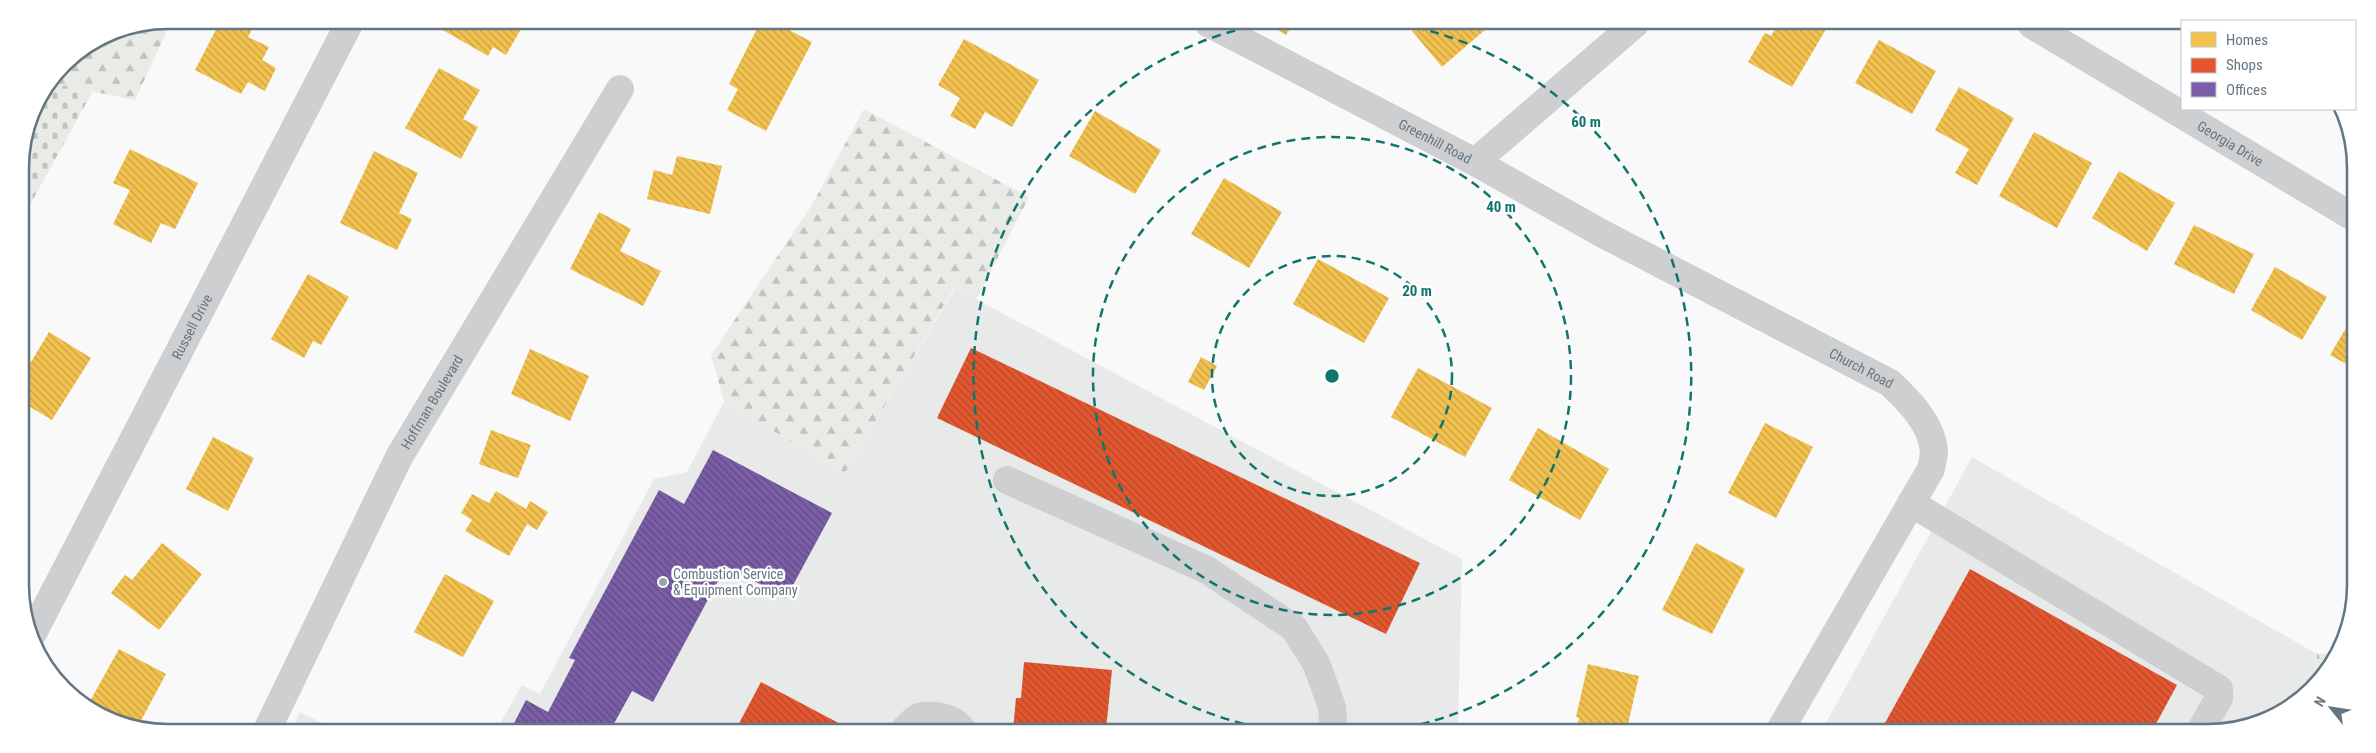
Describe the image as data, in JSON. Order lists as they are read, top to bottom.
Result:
{
  "streets": {
    "street": [
      "Greenhill Road",
      "Georgia Drive",
      "Russell Drive",
      "Church Road",
      "Hoffman Boulevard"
    ]
  },
  "crossings": [
    ["Greenhill Road", "Church Road"]
  ],
  "places": ["Combustion Service & Equipment Company"],
  "legend": ["Homes", "Shops", "Offices"],
  "north": "top left",
  "rings": ["60 m", "40 m", "20 m"]
}
